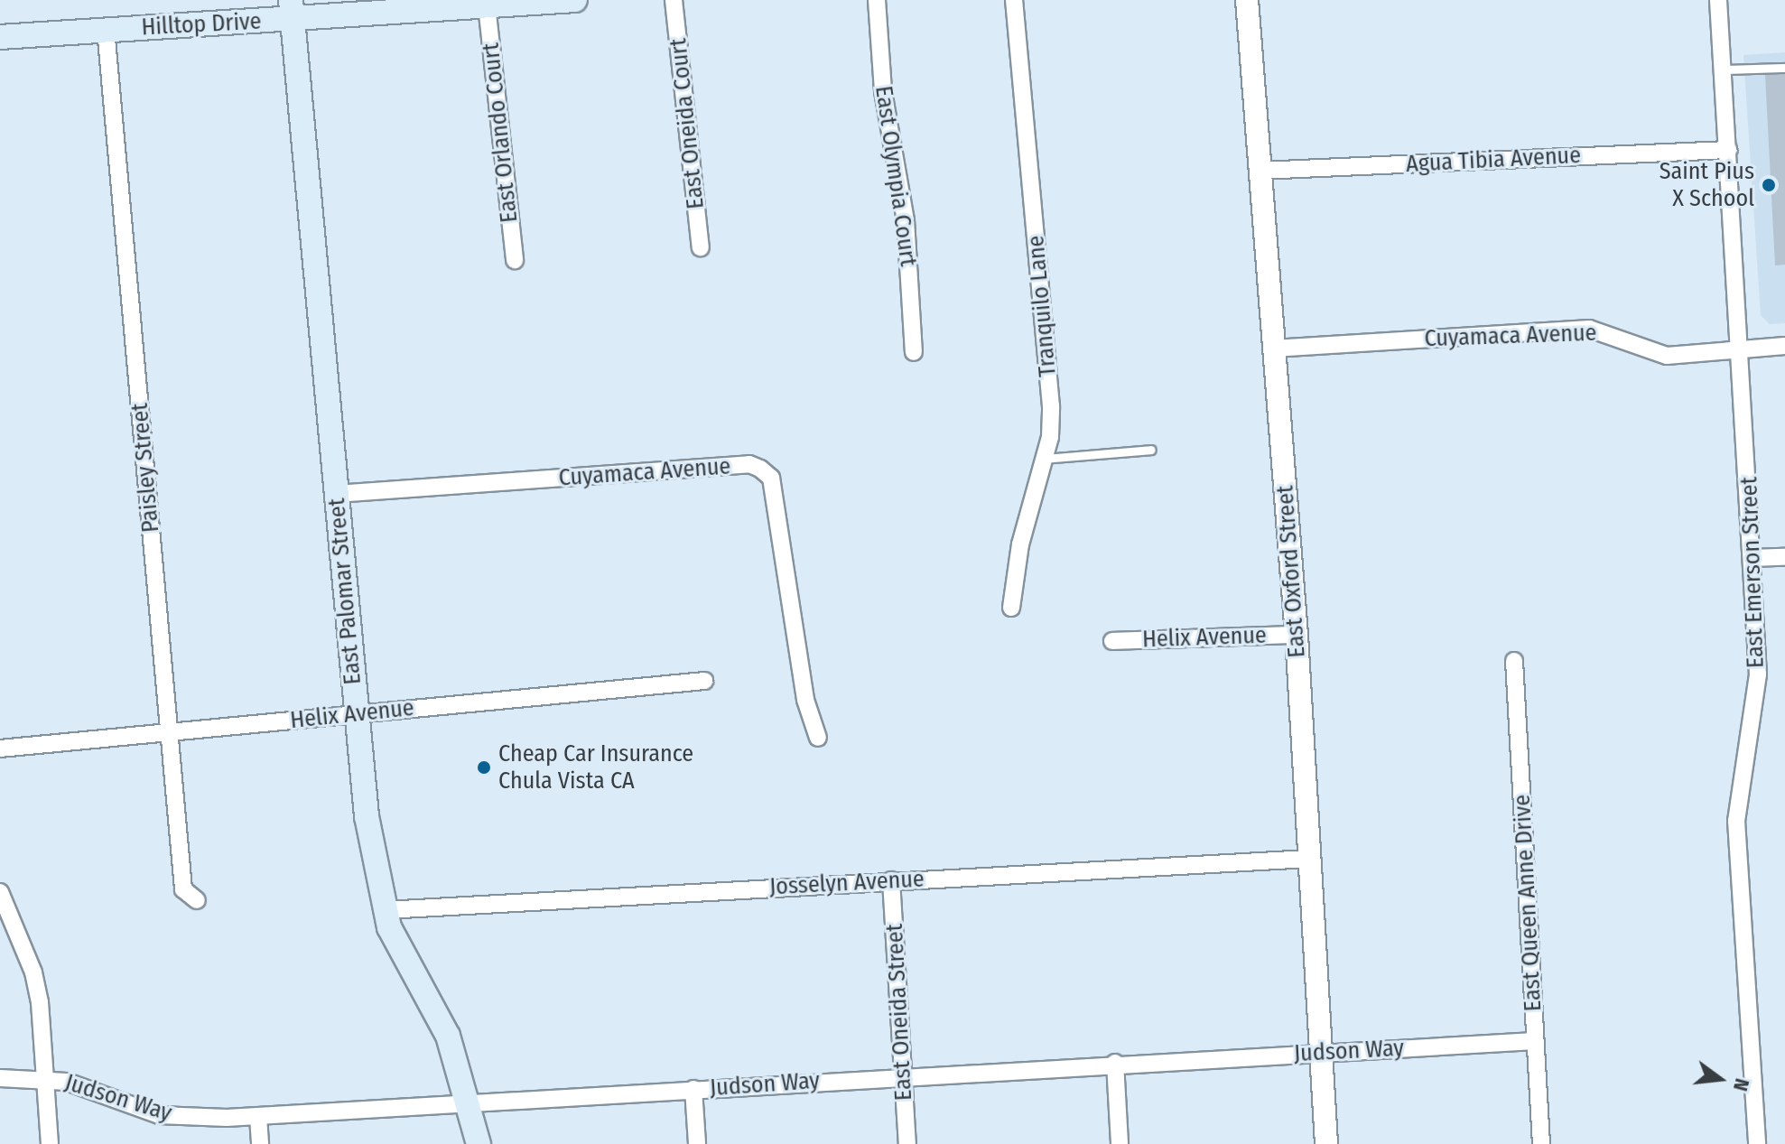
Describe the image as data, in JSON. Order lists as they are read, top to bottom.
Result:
{
  "streets": {
    "main road": ["Hilltop Drive", "East Palomar Street"],
    "street": [
      "East Oneida Court",
      "East Orlando Court",
      "Agua Tibia Avenue",
      "East Olympia Court",
      "Tranquilo Lane",
      "Cuyamaca Avenue",
      "Paisley Street",
      "East Oxford Street",
      "East Emerson Street",
      "Helix Avenue",
      "Josselyn Avenue",
      "East Queen Anne Drive",
      "East Oneida Street",
      "Judson Way"
    ]
  },
  "crossings": [
    ["Hilltop Drive", "East Orlando Court"],
    ["Hilltop Drive", "Paisley Street"],
    ["Hilltop Drive", "East Palomar Street"],
    ["Agua Tibia Avenue", "East Oxford Street"],
    ["Agua Tibia Avenue", "East Emerson Street"],
    ["Cuyamaca Avenue", "East Oxford Street"],
    ["Cuyamaca Avenue", "East Emerson Street"],
    ["Cuyamaca Avenue", "East Palomar Street"],
    ["Paisley Street", "Helix Avenue"],
    ["East Oxford Street", "Helix Avenue"],
    ["East Oxford Street", "Josselyn Avenue"],
    ["East Oxford Street", "Judson Way"],
    ["East Palomar Street", "Helix Avenue"],
    ["East Palomar Street", "Josselyn Avenue"],
    ["East Palomar Street", "Judson Way"],
    ["Josselyn Avenue", "East Oneida Street"],
    ["East Queen Anne Drive", "Judson Way"],
    ["East Oneida Street", "Judson Way"]
  ],
  "places": ["Saint Pius X School", "Cheap Car Insurance Chula Vista CA"],
  "north": "right"
}
